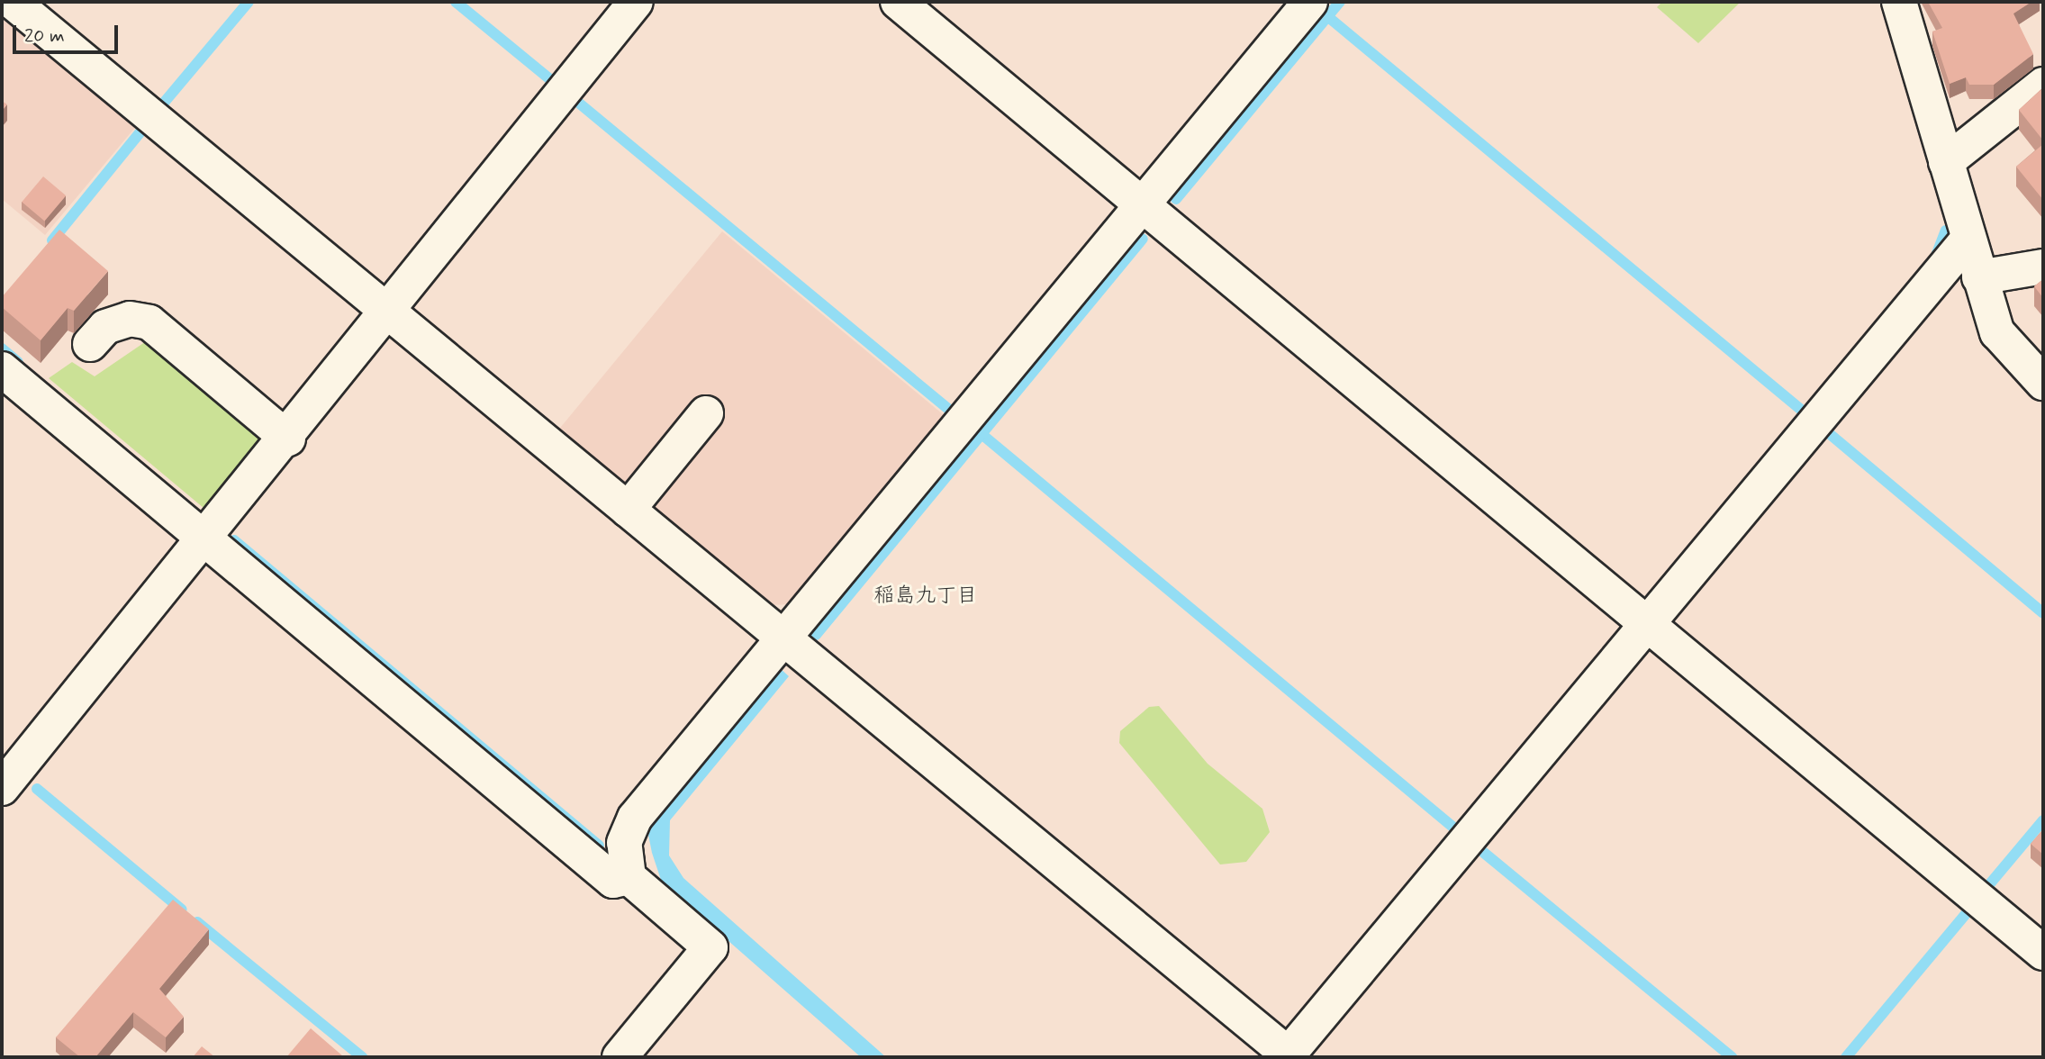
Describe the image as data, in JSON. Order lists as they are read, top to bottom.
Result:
{
  "districts": ["稲島九丁目"],
  "scale_bar": "20 m"
}
